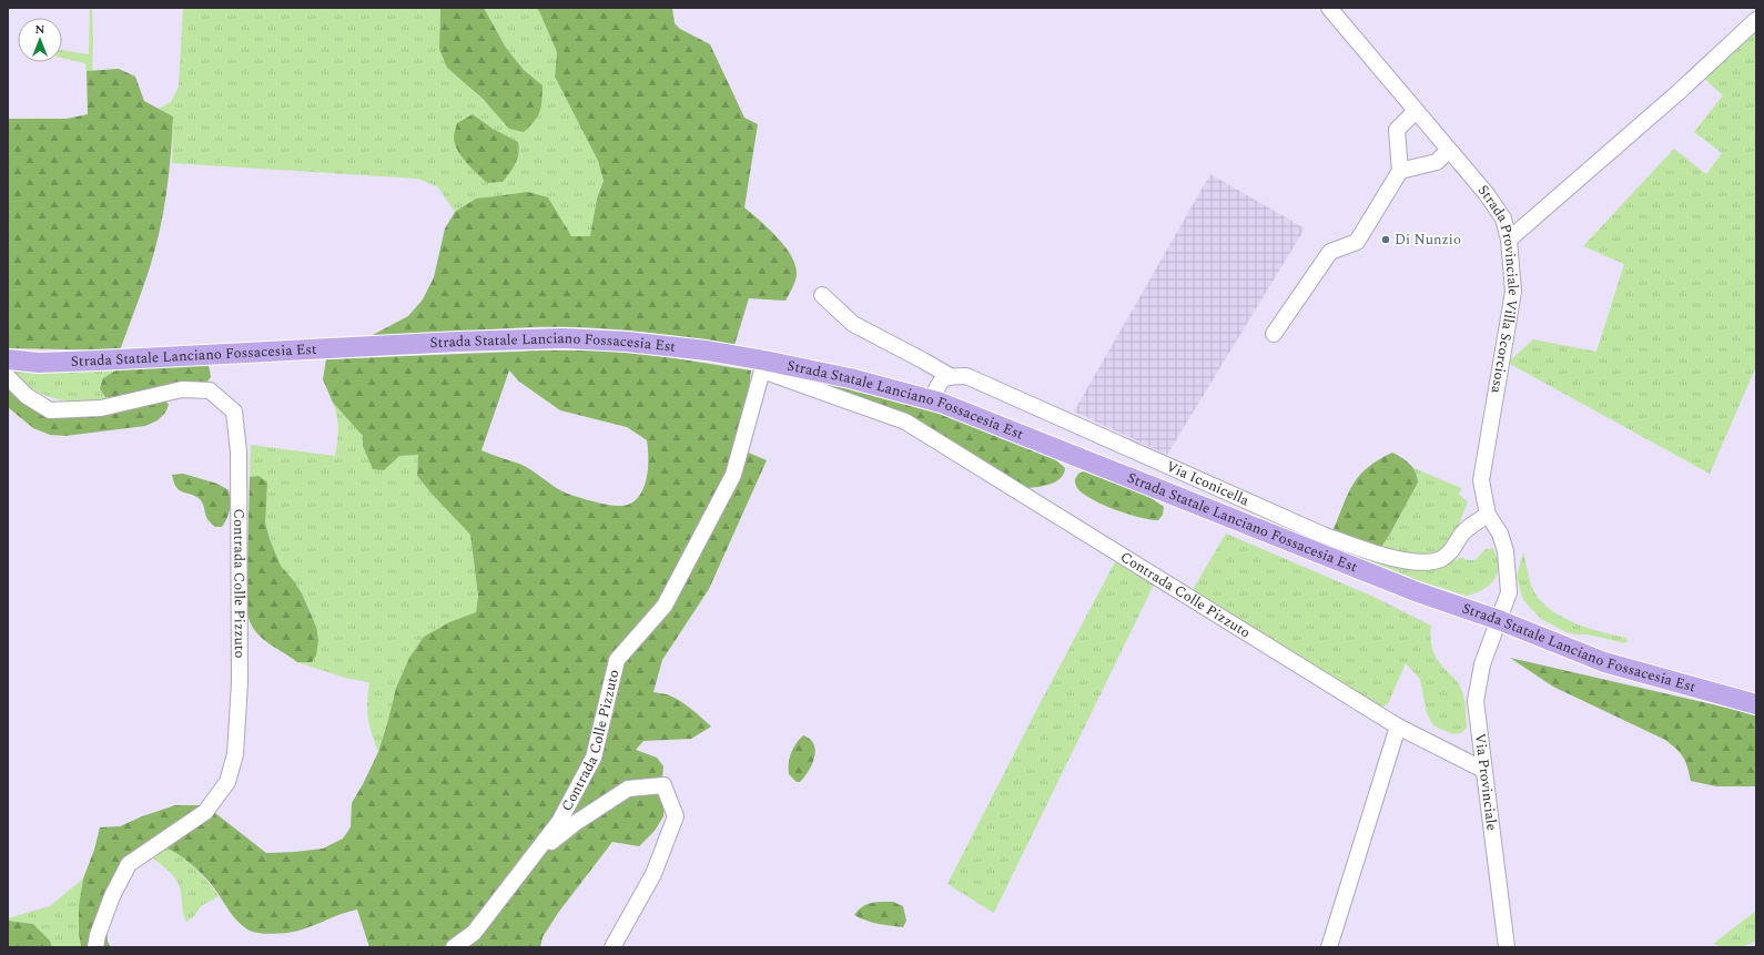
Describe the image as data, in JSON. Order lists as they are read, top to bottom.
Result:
{
  "streets": {
    "main road": ["Strada Statale Lanciano Fossacesia Est"],
    "street": [
      "Strada Provinciale Villa Scorciosa",
      "Via Iconicella",
      "Contrada Colle Pizzuto",
      "Via Provinciale"
    ]
  },
  "crossings": [
    ["Strada Provinciale Villa Scorciosa", "Strada Statale Lanciano Fossacesia Est"],
    ["Strada Provinciale Villa Scorciosa", "Via Iconicella"],
    ["Strada Provinciale Villa Scorciosa", "Via Provinciale"],
    ["Strada Statale Lanciano Fossacesia Est", "Contrada Colle Pizzuto"],
    ["Strada Statale Lanciano Fossacesia Est", "Via Provinciale"],
    ["Contrada Colle Pizzuto", "Via Provinciale"]
  ],
  "places": ["Di Nunzio"],
  "north": "top"
}
